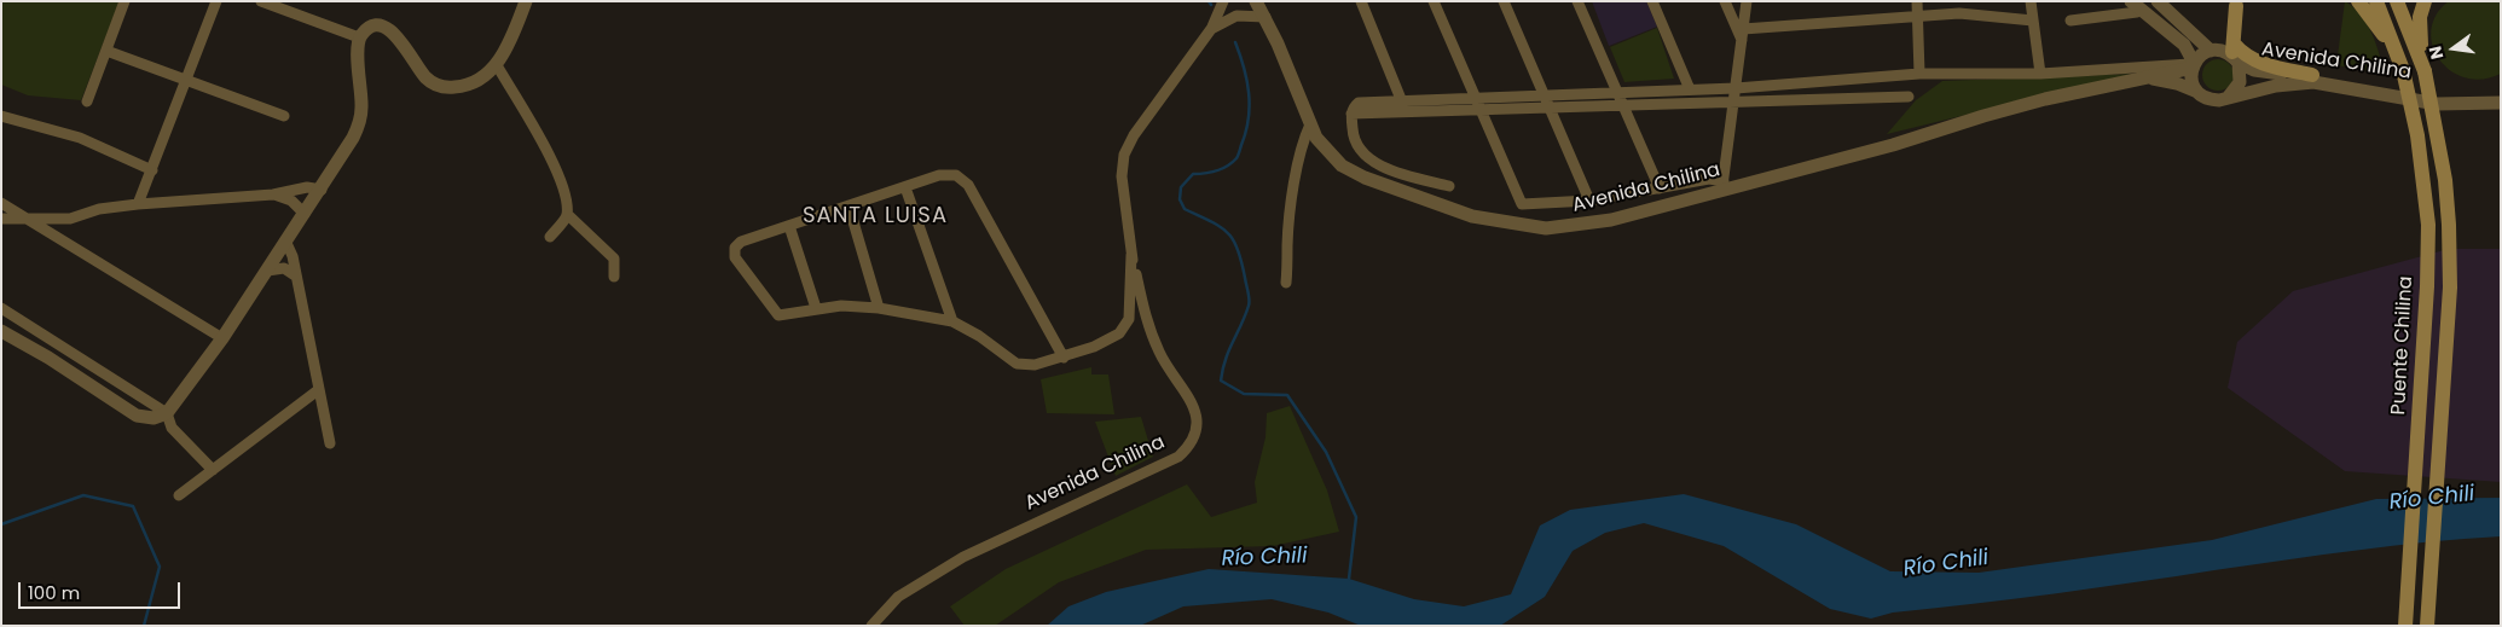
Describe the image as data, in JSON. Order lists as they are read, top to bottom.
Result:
{
  "streets": {
    "main road": ["Avenida Chilina", "Puente Chilina"]
  },
  "crossings": [
    ["Avenida Chilina", "Puente Chilina"]
  ],
  "districts": ["SANTA LUISA"],
  "water": ["Río Chili"],
  "scale_bar": "100 m",
  "north": "left"
}
